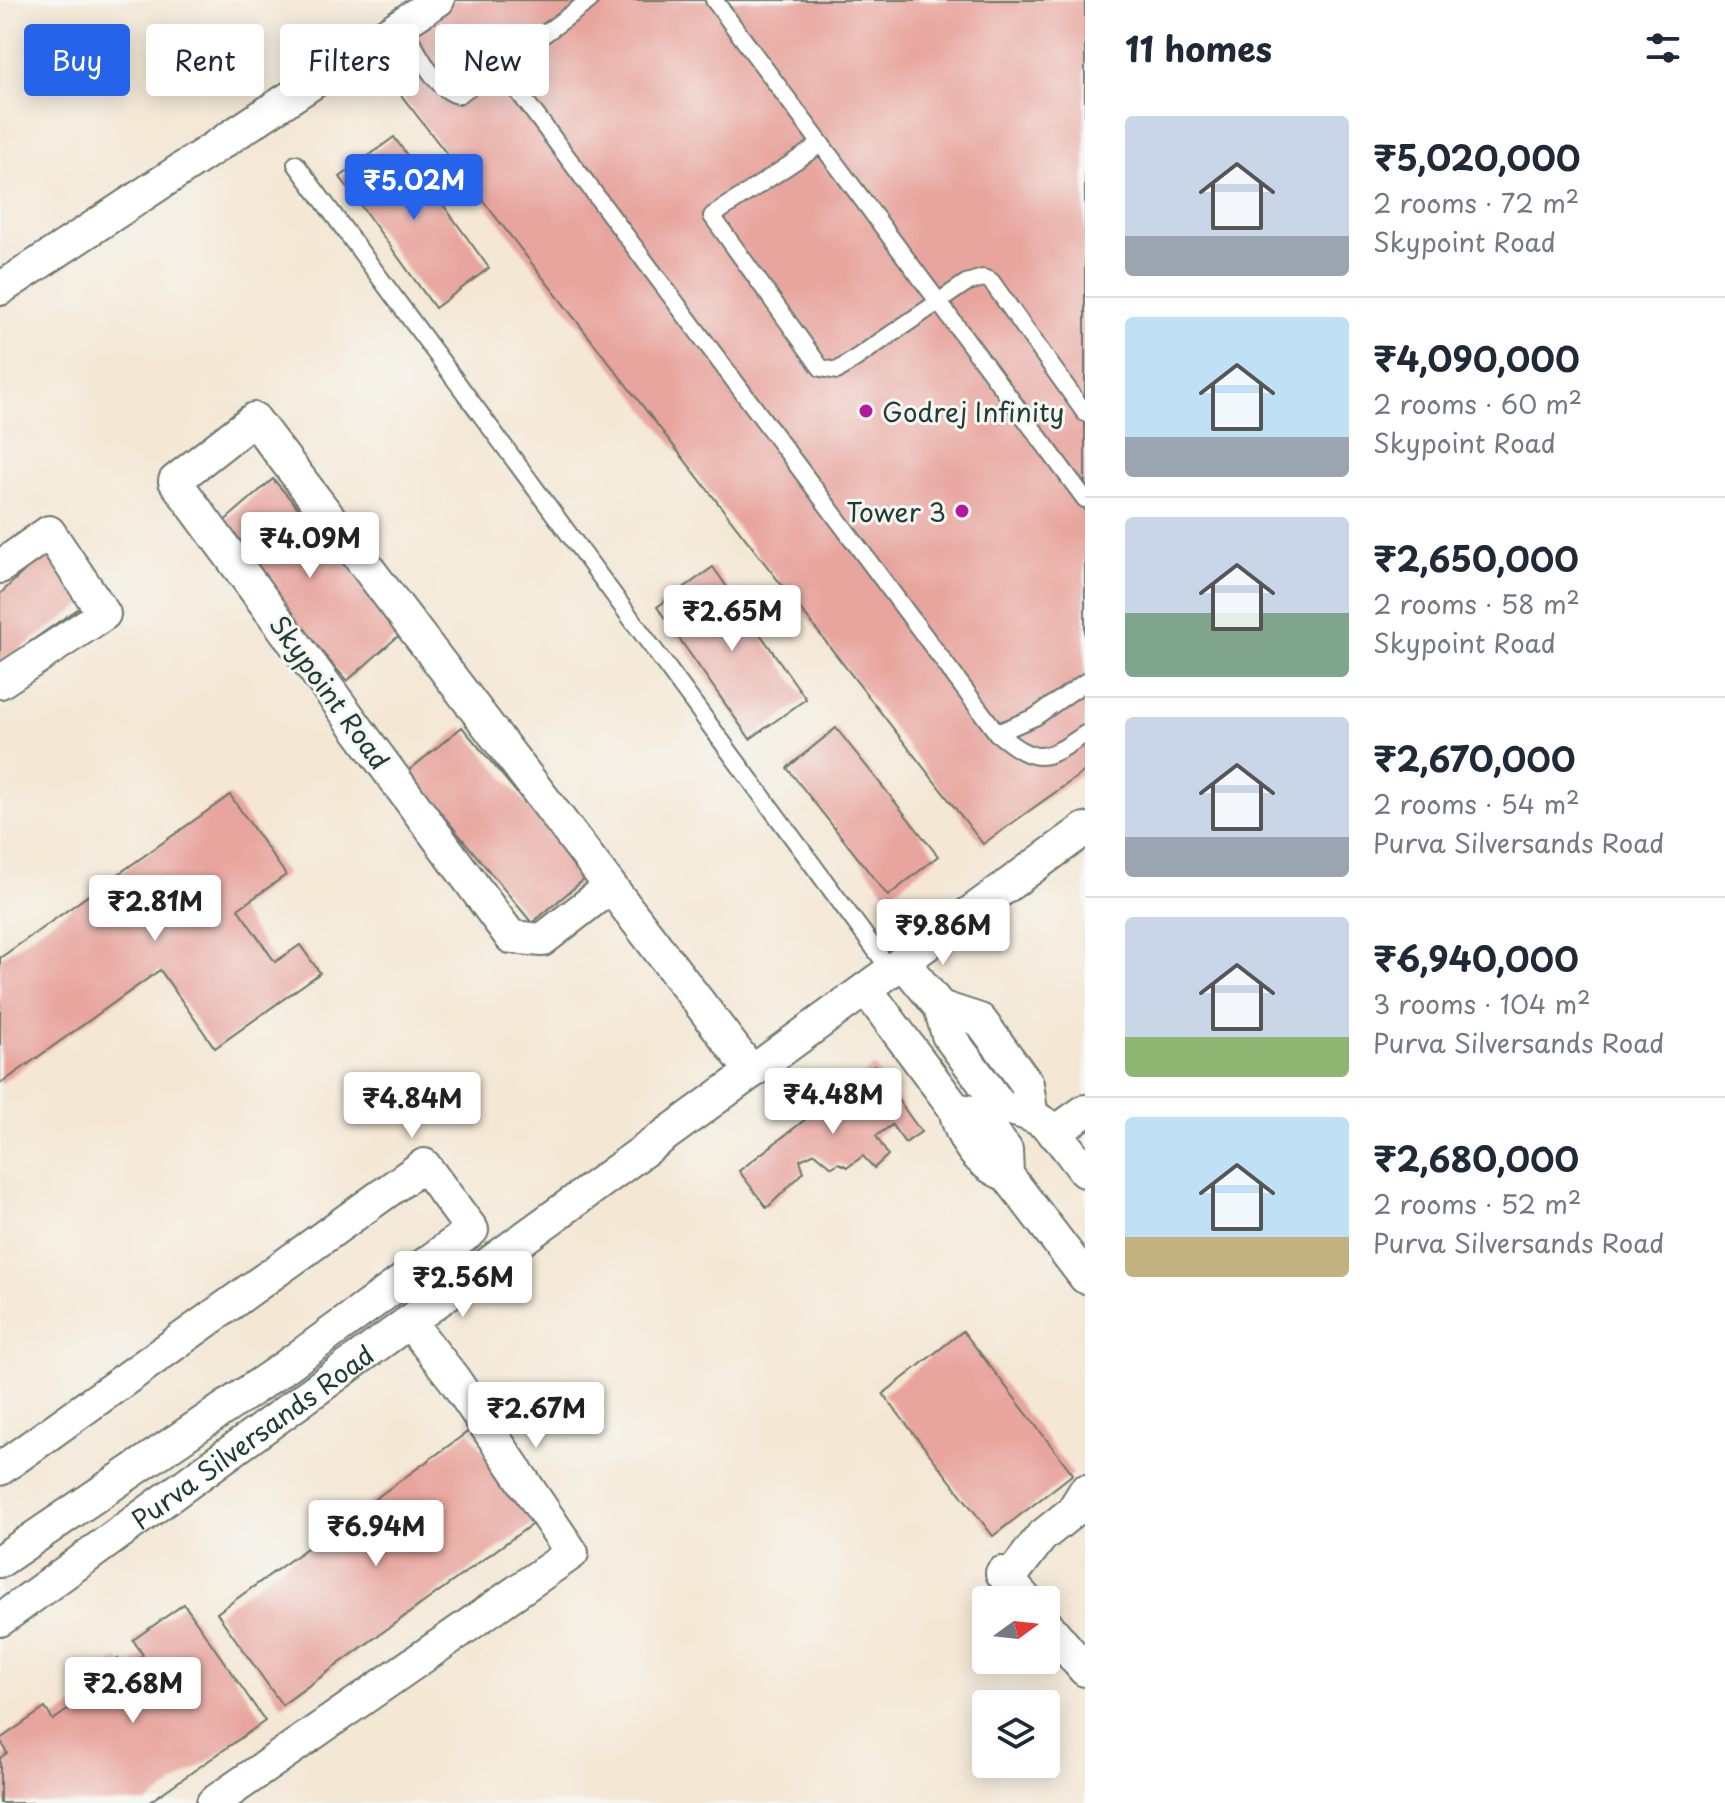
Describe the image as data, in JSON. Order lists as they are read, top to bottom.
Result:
{
  "streets": {
    "street": ["Skypoint Road", "Purva Silversands Road"]
  },
  "crossings": [
    ["Skypoint Road", "Purva Silversands Road"]
  ],
  "places": ["Godrej Infinity", "Tower 3"],
  "north": "right",
  "page": {
    "heading": "11 homes",
    "chip": [
      "Buy",
      "Rent",
      "Filters",
      "New"
    ],
    "list": [
      {
        "name": "₹5,020,000",
        "note": "2 rooms · 72 m² · Skypoint Road"
      },
      {
        "name": "₹4,090,000",
        "note": "2 rooms · 60 m² · Skypoint Road"
      },
      {
        "name": "₹2,650,000",
        "note": "2 rooms · 58 m² · Skypoint Road"
      },
      {
        "name": "₹2,670,000",
        "note": "2 rooms · 54 m² · Purva Silversands Road"
      },
      {
        "name": "₹6,940,000",
        "note": "3 rooms · 104 m² · Purva Silversands Road"
      },
      {
        "name": "₹2,680,000",
        "note": "2 rooms · 52 m² · Purva Silversands Road"
      }
    ],
    "price": [
      "₹5.02M",
      "₹4.09M",
      "₹2.65M",
      "₹2.81M",
      "₹9.86M",
      "₹4.48M",
      "₹4.84M",
      "₹2.56M",
      "₹2.67M",
      "₹6.94M",
      "₹2.68M"
    ]
  }
}
